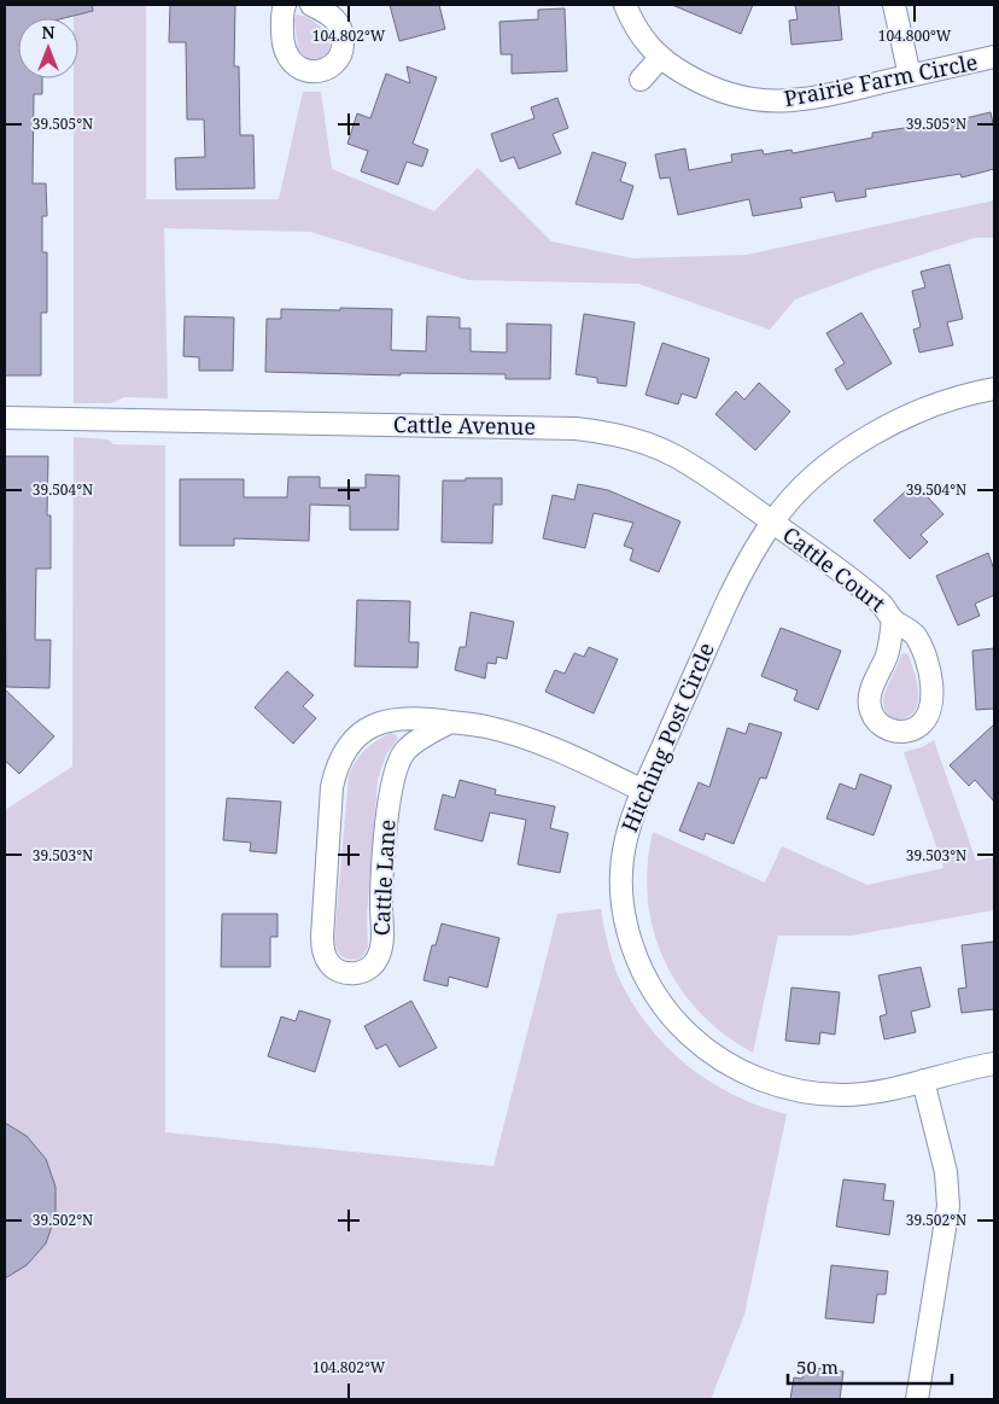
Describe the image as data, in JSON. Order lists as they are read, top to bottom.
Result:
{
  "streets": {
    "street": [
      "Prairie Farm Circle",
      "Cattle Avenue",
      "Cattle Court",
      "Hitching Post Circle",
      "Cattle Lane"
    ]
  },
  "crossings": [
    ["Cattle Avenue", "Cattle Court"],
    ["Cattle Avenue", "Hitching Post Circle"],
    ["Cattle Court", "Hitching Post Circle"],
    ["Hitching Post Circle", "Cattle Lane"]
  ],
  "scale_bar": "50 m",
  "north": "top",
  "coordinates": [
    "104.802°W",
    "104.800°W",
    "39.505°N",
    "39.504°N",
    "39.503°N",
    "39.502°N"
  ]
}
